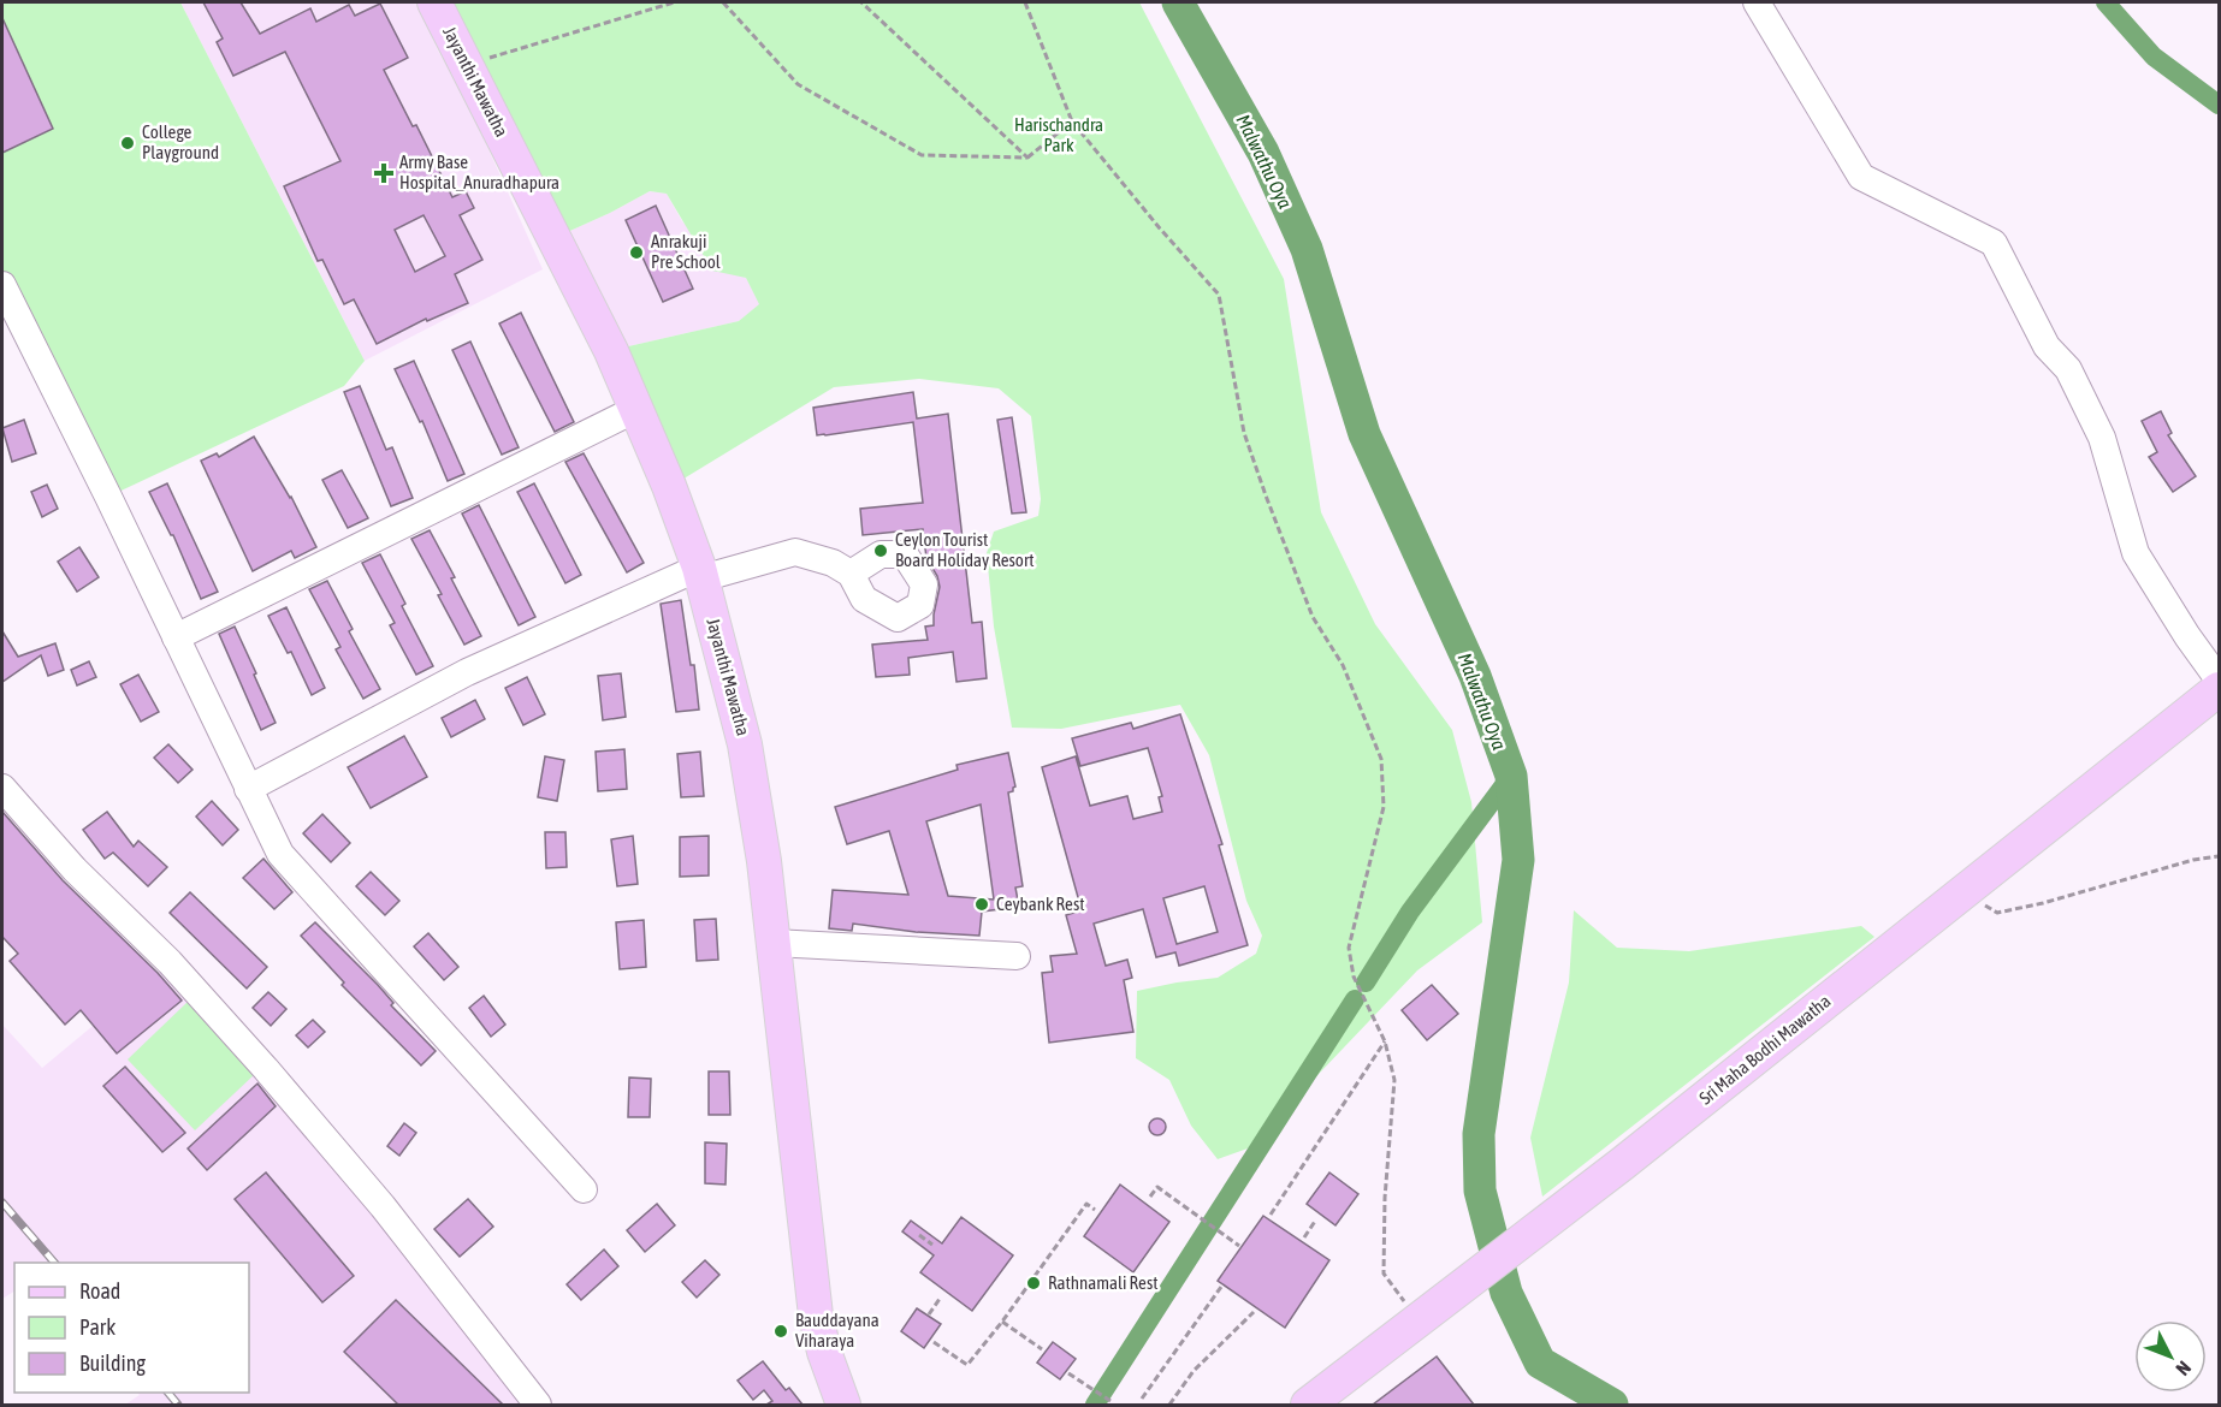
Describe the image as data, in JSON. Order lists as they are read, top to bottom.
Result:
{
  "streets": {
    "main road": ["Jayanthi Mawatha", "Sri Maha Bodhi Mawatha"]
  },
  "water": ["Malwathu Oya"],
  "parks": ["Harischandra Park"],
  "places": {
    "other": [
      "College Playground",
      "Anrakuji Pre School",
      "Ceylon Tourist Board Holiday Resort",
      "Ceybank Rest",
      "Rathnamali Rest",
      "Bauddayana Viharaya"
    ],
    "health": ["Army Base Hospital_Anuradhapura"]
  },
  "legend": ["Road", "Park", "Building"],
  "north": "bottom right"
}
